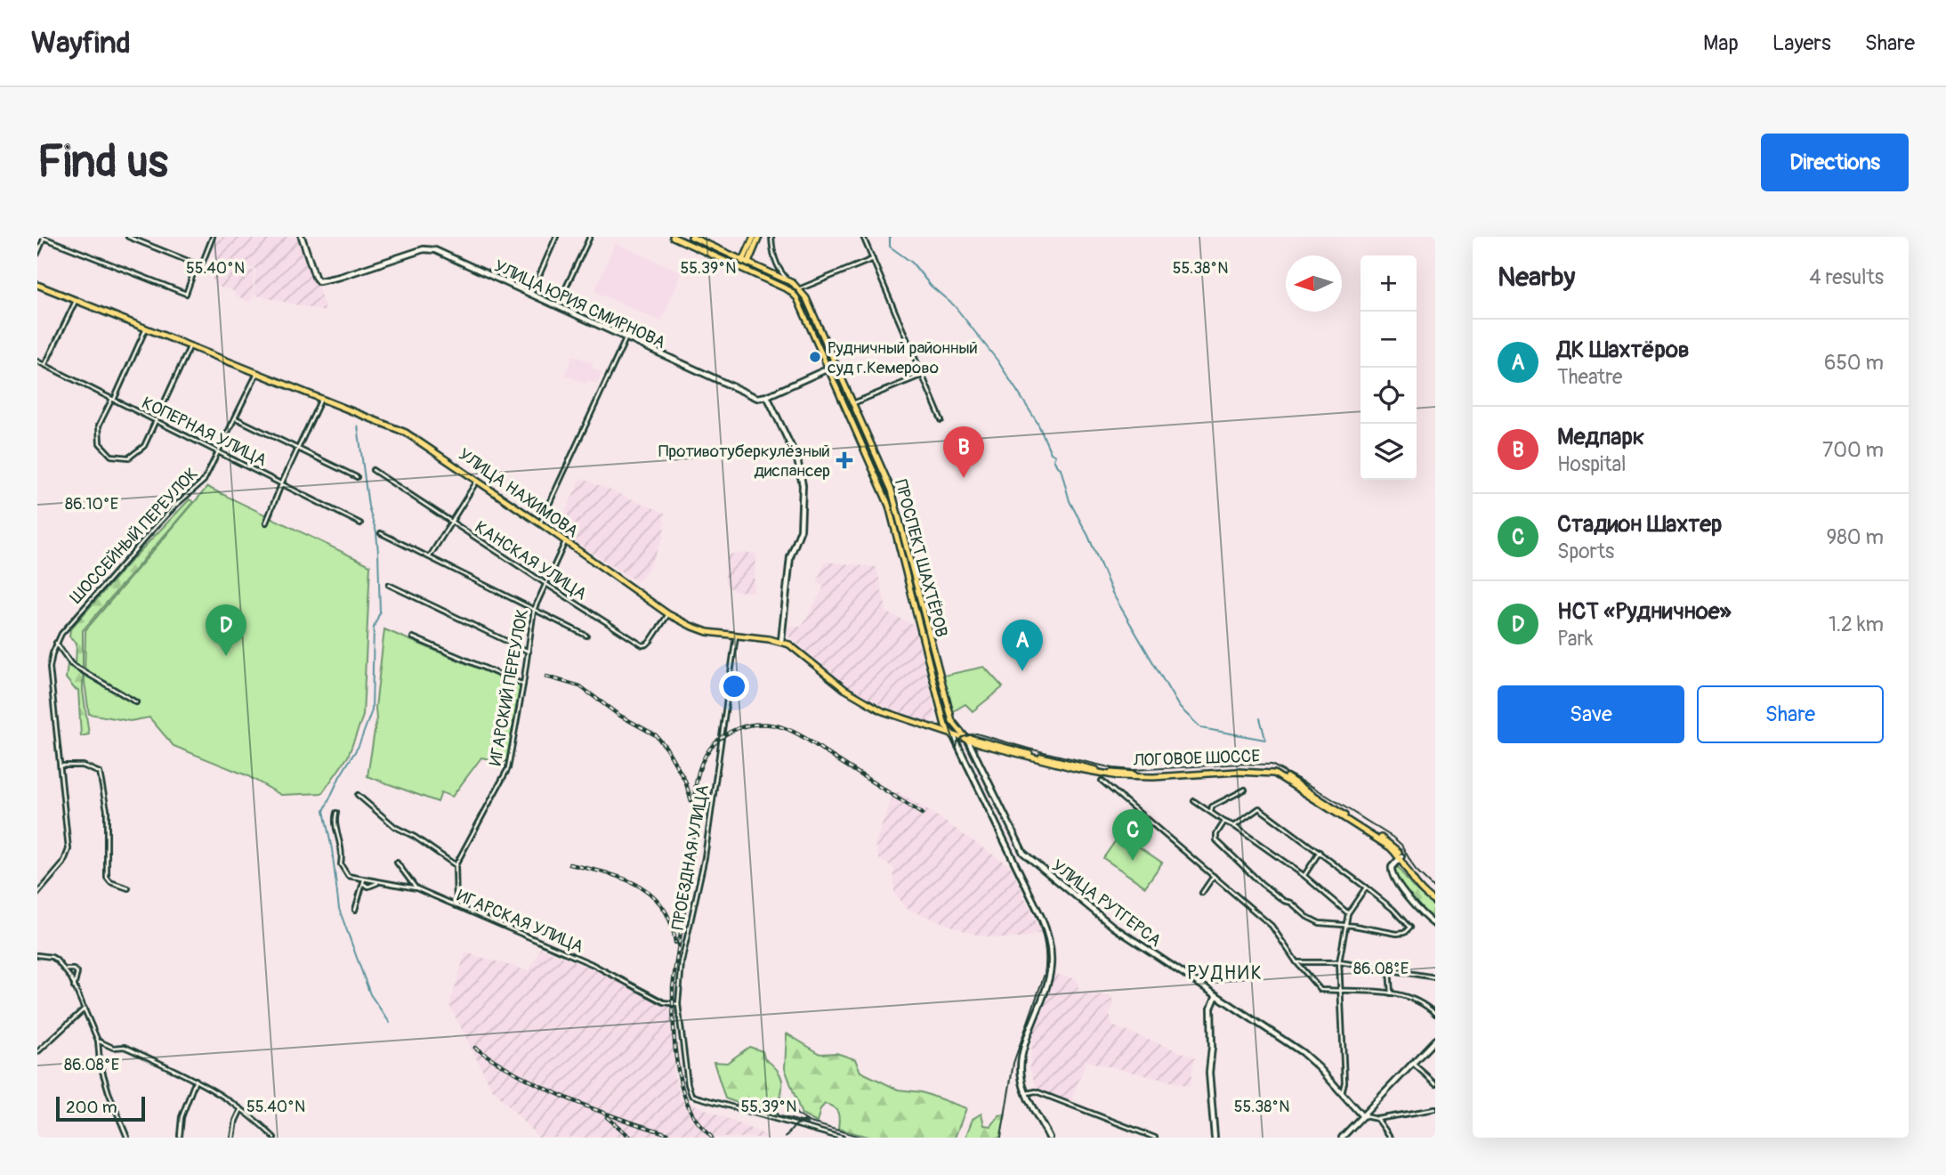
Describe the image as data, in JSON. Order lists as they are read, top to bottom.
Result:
{
  "streets": {
    "main road": [
      "УЛИЦА ЮРИЯ СМИРНОВА",
      "УЛИЦА НАХИМОВА",
      "ПРОСПЕКТ ШАХТЁРОВ",
      "ЛОГОВОЕ ШОССЕ",
      "УЛИЦА РУТГЕРСА"
    ],
    "street": [
      "КОПЕРНАЯ УЛИЦА",
      "ШОССЕЙНЫЙ ПЕРЕУЛОК",
      "КАНСКАЯ УЛИЦА",
      "ИГАРСКИЙ ПЕРЕУЛОК",
      "ПРОЕЗДНАЯ УЛИЦА",
      "ИГАРСКАЯ УЛИЦА"
    ]
  },
  "crossings": [
    ["КОПЕРНАЯ УЛИЦА", "ШОССЕЙНЫЙ ПЕРЕУЛОК"],
    ["УЛИЦА НАХИМОВА", "ШОССЕЙНЫЙ ПЕРЕУЛОК"],
    ["УЛИЦА НАХИМОВА", "ПРОСПЕКТ ШАХТЁРОВ"],
    ["УЛИЦА НАХИМОВА", "КАНСКАЯ УЛИЦА"],
    ["УЛИЦА НАХИМОВА", "ИГАРСКИЙ ПЕРЕУЛОК"],
    ["УЛИЦА НАХИМОВА", "ЛОГОВОЕ ШОССЕ"],
    ["УЛИЦА НАХИМОВА", "ПРОЕЗДНАЯ УЛИЦА"],
    ["УЛИЦА НАХИМОВА", "УЛИЦА РУТГЕРСА"],
    ["ПРОСПЕКТ ШАХТЁРОВ", "ЛОГОВОЕ ШОССЕ"],
    ["ПРОСПЕКТ ШАХТЁРОВ", "УЛИЦА РУТГЕРСА"],
    ["КАНСКАЯ УЛИЦА", "ИГАРСКИЙ ПЕРЕУЛОК"],
    ["ИГАРСКИЙ ПЕРЕУЛОК", "ИГАРСКАЯ УЛИЦА"],
    ["ЛОГОВОЕ ШОССЕ", "УЛИЦА РУТГЕРСА"],
    ["ПРОЕЗДНАЯ УЛИЦА", "ИГАРСКАЯ УЛИЦА"]
  ],
  "districts": ["РУДНИК"],
  "places": {
    "other": ["Рудничный районный суд г.Кемерово"],
    "health": ["Противотуберкулёзный диспансер"]
  },
  "scale_bar": "200 m",
  "north": "left",
  "page": {
    "header": "Wayfind",
    "nav": ["Map", "Layers", "Share"],
    "buttons": [
      "Directions",
      ["Save", "Share"]
    ],
    "title": "Find us",
    "heading": ["Nearby", "4 results"],
    "map_buttons": ["+", "−"],
    "list": [
      {
        "mark": "A",
        "name": "ДК Шахтёров",
        "note": "Theatre",
        "value": "650 m"
      },
      {
        "mark": "B",
        "name": "Медпарк",
        "note": "Hospital",
        "value": "700 m"
      },
      {
        "mark": "C",
        "name": "Стадион Шахтер",
        "note": "Sports",
        "value": "980 m"
      },
      {
        "mark": "D",
        "name": "НСТ «Рудничное»",
        "note": "Park",
        "value": "1.2 km"
      }
    ],
    "pins": [
      "B",
      "D",
      "A",
      "C"
    ],
    "scale": "200 m"
  },
  "coordinates": [
    "55.40°N",
    "55.39°N",
    "55.38°N",
    "86.10°E",
    "86.08°E"
  ]
}
